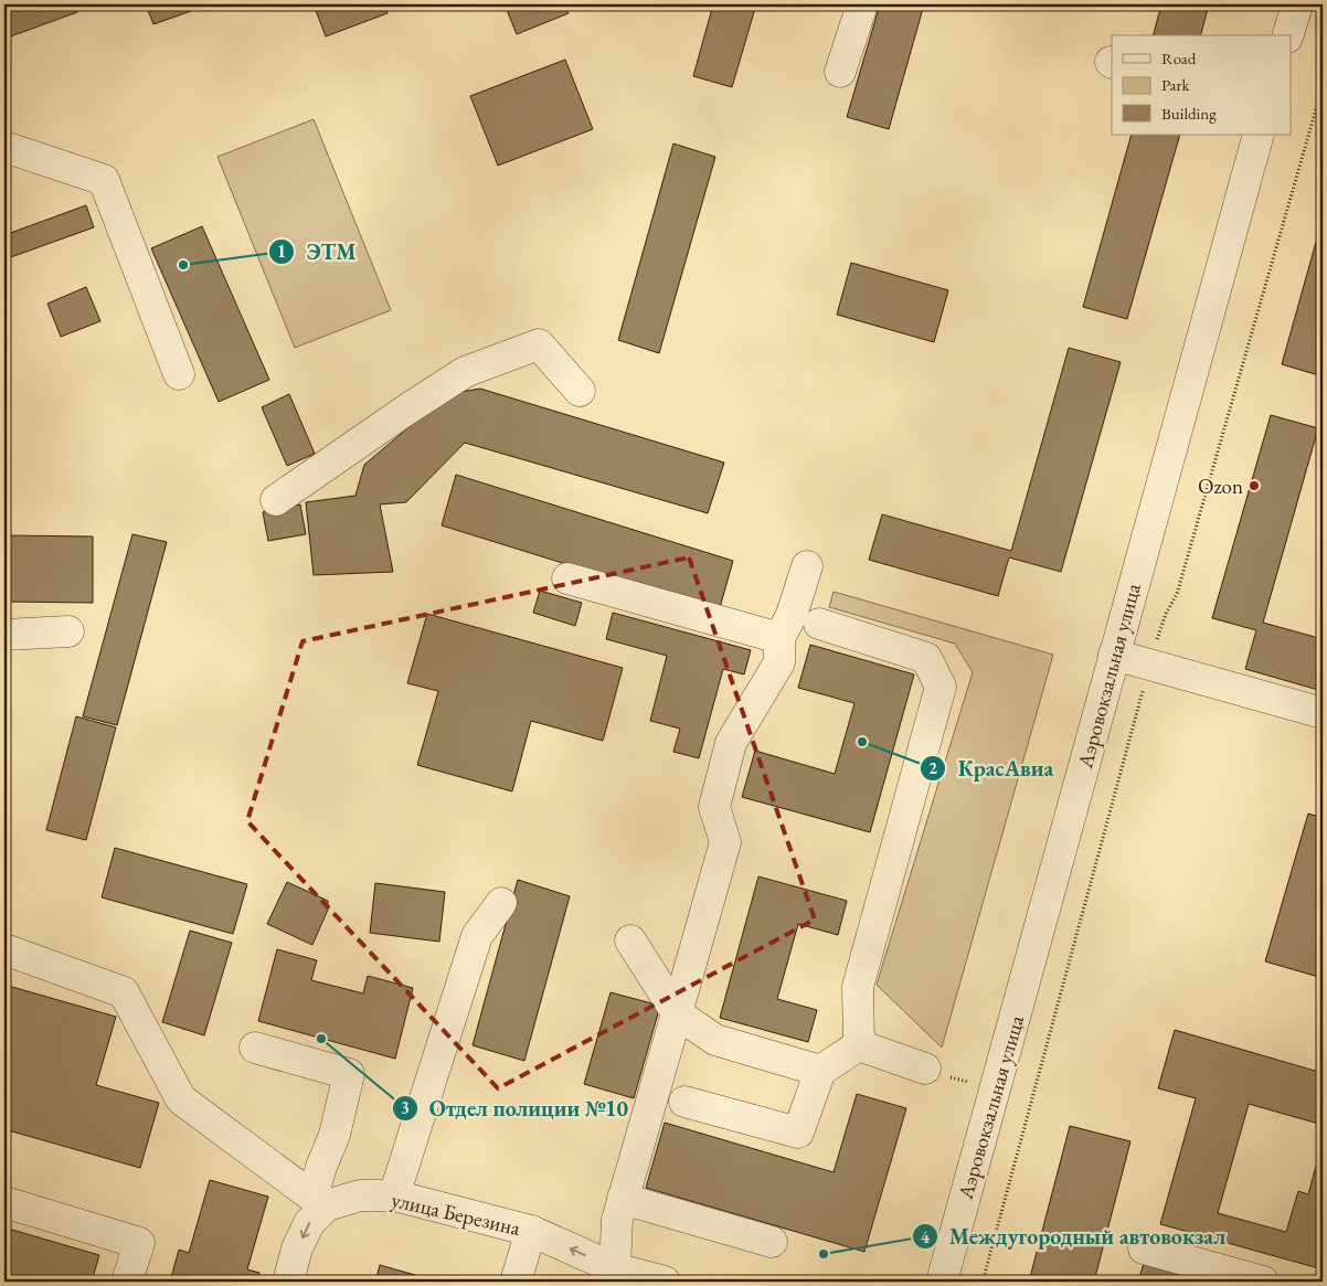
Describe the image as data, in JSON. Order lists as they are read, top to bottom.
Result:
{
  "streets": {
    "street": ["Аэровокзальная улица", "улица Березина"]
  },
  "places": [
    "ЭТМ",
    "Ozon",
    "КрасАвиа",
    "Отдел полиции №10",
    "Междугородный автовокзал"
  ],
  "legend": ["Road", "Park", "Building"]
}
